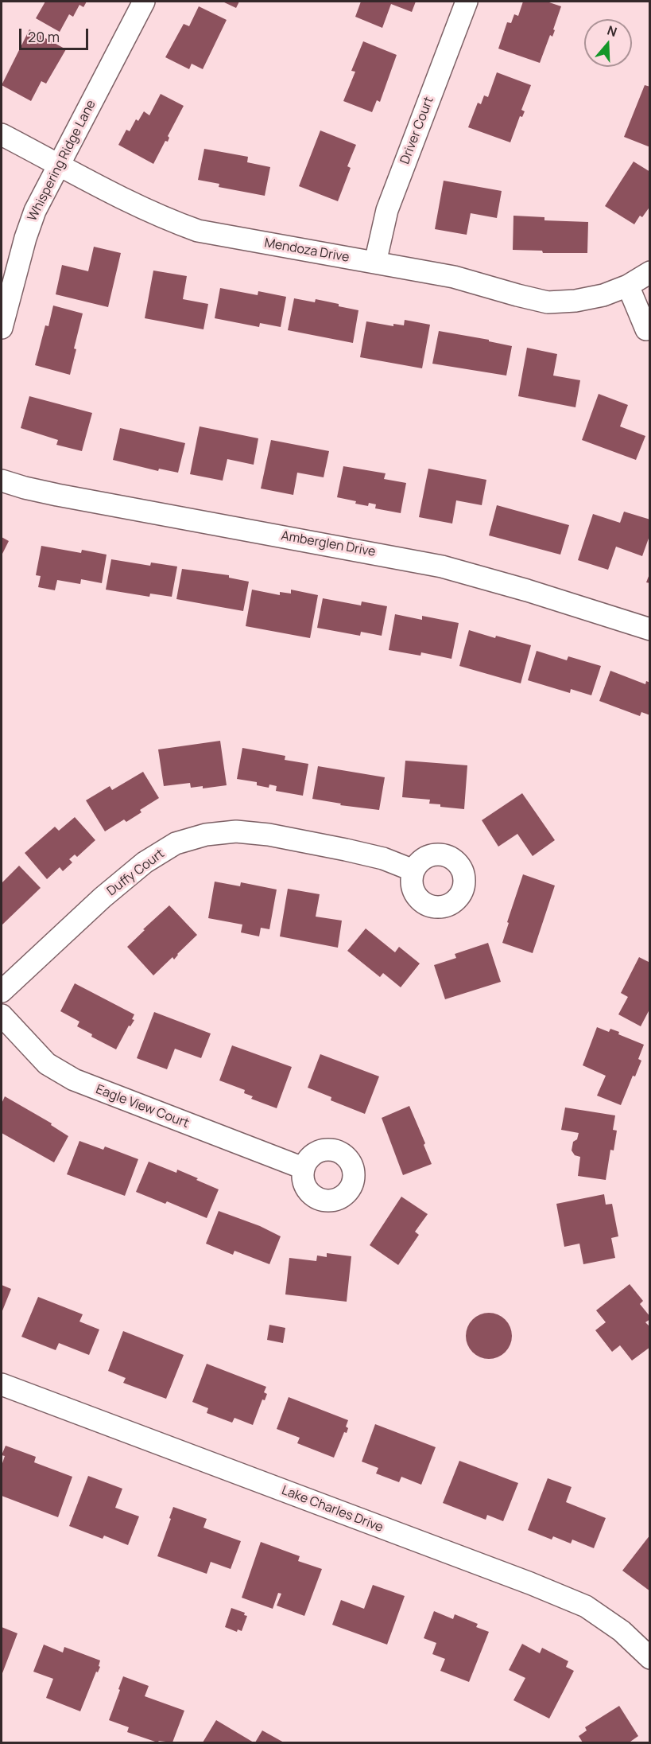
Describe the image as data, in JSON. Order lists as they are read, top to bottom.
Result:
{
  "streets": {
    "street": [
      "Driver Court",
      "Whispering Ridge Lane",
      "Mendoza Drive",
      "Amberglen Drive",
      "Duffy Court",
      "Eagle View Court",
      "Lake Charles Drive"
    ]
  },
  "crossings": [
    ["Driver Court", "Mendoza Drive"],
    ["Whispering Ridge Lane", "Mendoza Drive"]
  ],
  "scale_bar": "20 m",
  "north": "top"
}
